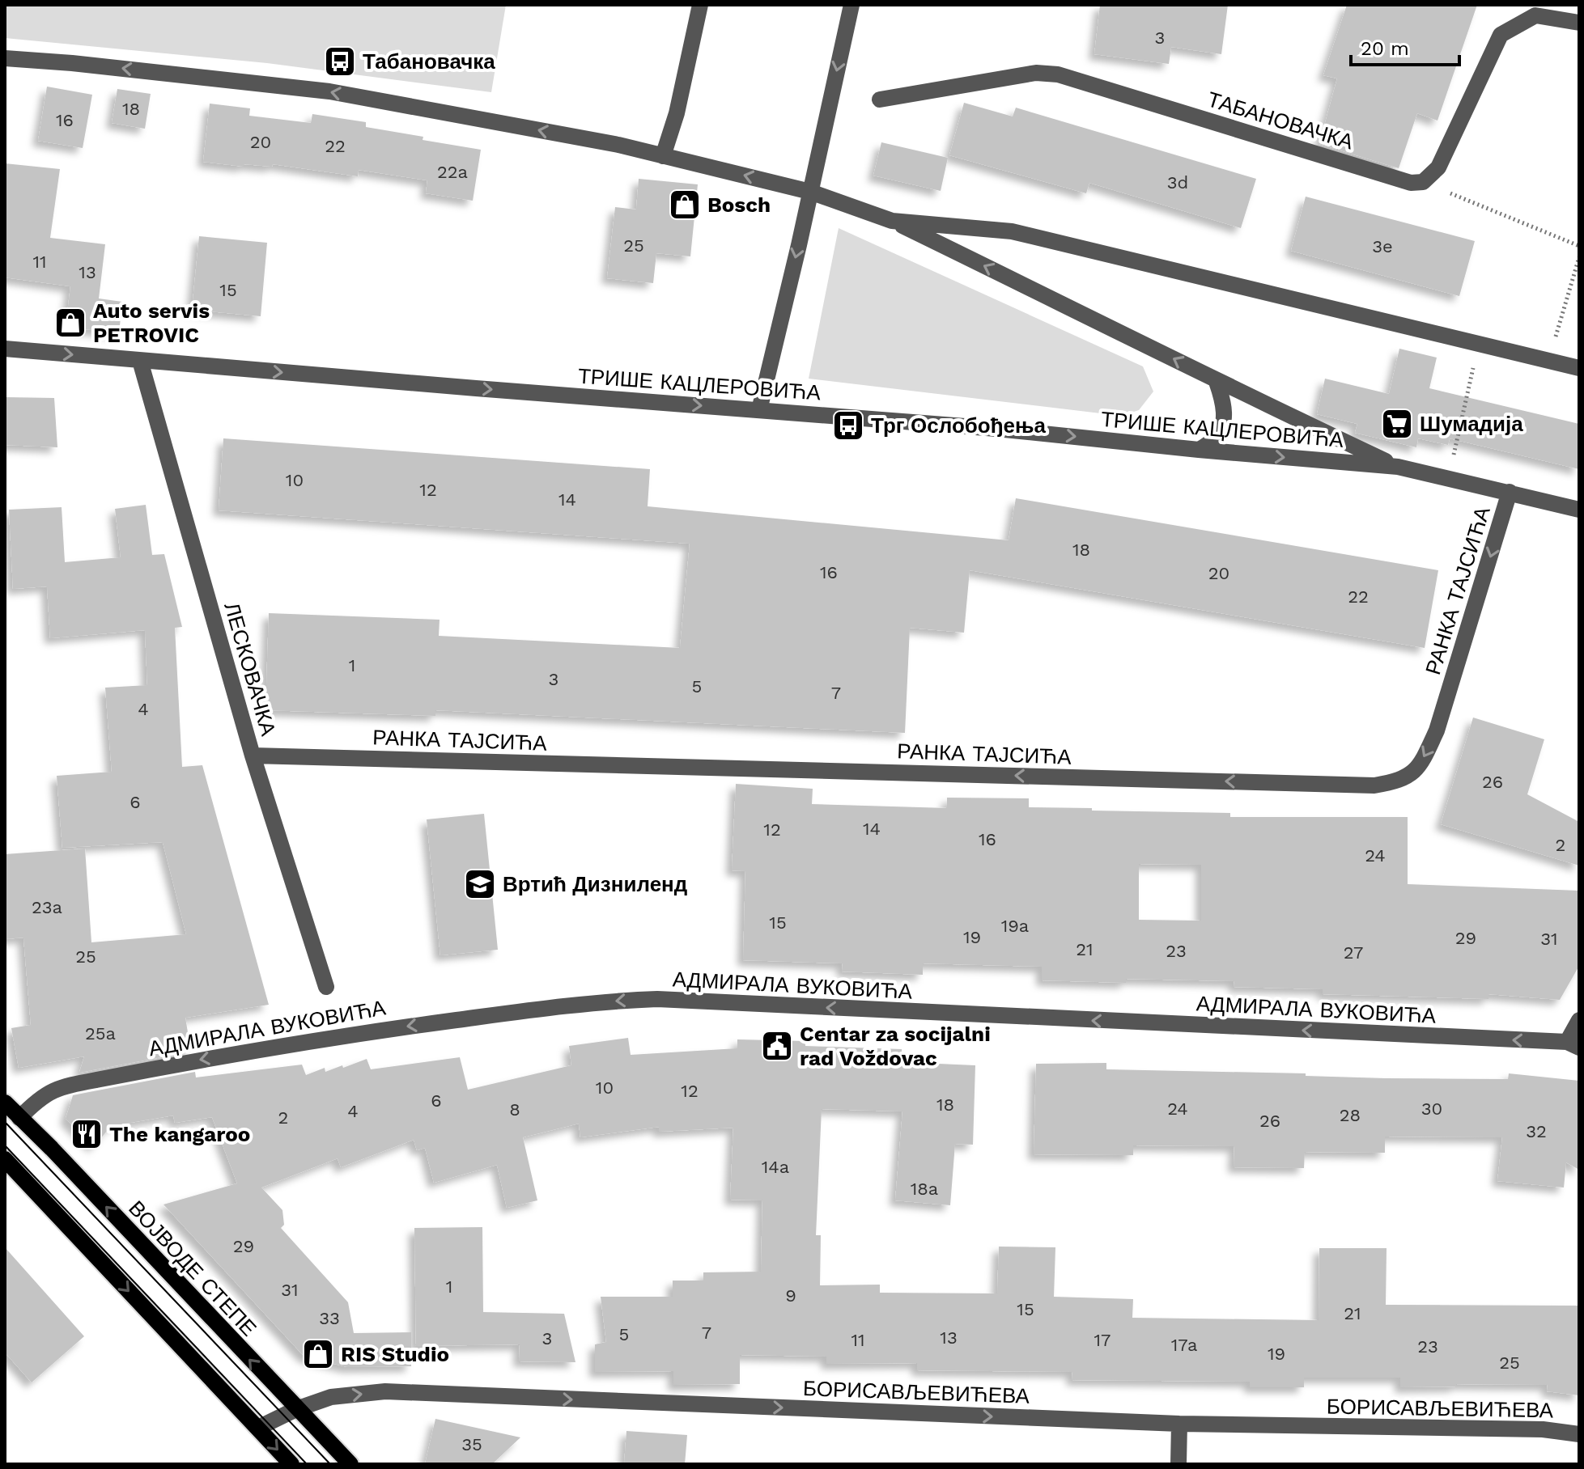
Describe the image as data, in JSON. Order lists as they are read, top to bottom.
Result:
{
  "streets": {
    "main road": ["ВОЈВОДЕ СТЕПЕ"],
    "street": [
      "ТАБАНОВАЧКА",
      "ТРИШЕ КАЦЛЕРОВИЋА",
      "РАНКА ТАЈСИЋА",
      "ЛЕСКОВАЧКА",
      "АДМИРАЛА ВУКОВИЋА",
      "БОРИСАВЉЕВИЋЕВА"
    ]
  },
  "crossings": [
    ["ТРИШЕ КАЦЛЕРОВИЋА", "РАНКА ТАЈСИЋА"],
    ["ТРИШЕ КАЦЛЕРОВИЋА", "ЛЕСКОВАЧКА"],
    ["РАНКА ТАЈСИЋА", "ЛЕСКОВАЧКА"],
    ["АДМИРАЛА ВУКОВИЋА", "ВОЈВОДЕ СТЕПЕ"],
    ["ВОЈВОДЕ СТЕПЕ", "БОРИСАВЉЕВИЋЕВА"]
  ],
  "one_way": ["РАНКА ТАЈСИЋА", "АДМИРАЛА ВУКОВИЋА", "БОРИСАВЉЕВИЋЕВА"],
  "places": {
    "bus stop": ["Табановачка", "Трг Ослобођења"],
    "shop": ["Bosch", "Auto servis PETROVIC", "RIS Studio"],
    "supermarket": ["Шумадија"],
    "school or university": ["Вртић Дизниленд"],
    "public building": ["Centar za socijalni rad Voždovac"],
    "restaurant": ["The kangaroo"]
  },
  "house_numbers": [
    "3",
    "18",
    "16",
    "20",
    "22",
    "22a",
    "3d",
    "25",
    "3e",
    "11",
    "13",
    "15",
    "10",
    "12",
    "14",
    "18",
    "16",
    "20",
    "22",
    "1",
    "3",
    "5",
    "7",
    "4",
    "26",
    "6",
    "14",
    "12",
    "16",
    "2",
    "24",
    "23a",
    "15",
    "19a",
    "19",
    "29",
    "31",
    "21",
    "23",
    "27",
    "25",
    "25a",
    "10",
    "12",
    "6",
    "18",
    "24",
    "30",
    "8",
    "4",
    "28",
    "2",
    "26",
    "32",
    "14a",
    "18a",
    "29",
    "1",
    "31",
    "9",
    "15",
    "21",
    "33",
    "7",
    "5",
    "13",
    "3",
    "11",
    "17",
    "17a",
    "23",
    "19",
    "25",
    "35"
  ],
  "scale_bar": "20 m"
}
